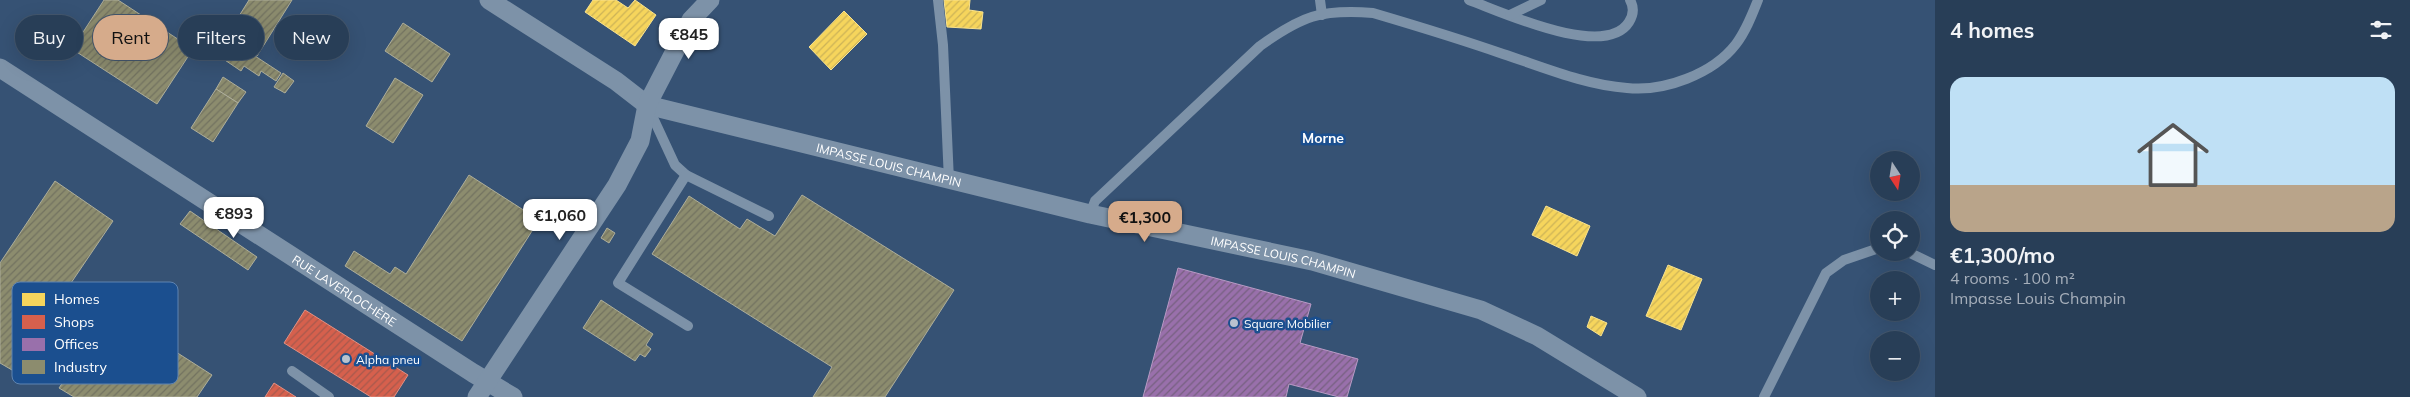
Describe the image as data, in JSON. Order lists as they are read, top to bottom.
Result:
{
  "streets": {
    "street": ["IMPASSE LOUIS CHAMPIN", "RUE LAVERLOCHÈRE"]
  },
  "districts": ["Morne"],
  "places": ["Square Mobilier", "Alpha pneu"],
  "legend": [
    "Homes",
    "Shops",
    "Offices",
    "Industry"
  ],
  "north": "bottom",
  "page": {
    "heading": "4 homes",
    "chip": [
      "Buy",
      "Rent",
      "Filters",
      "New"
    ],
    "price": [
      "€845",
      "€893",
      "€1,060",
      "€1,300"
    ],
    "list": [
      {
        "name": "€1,300/mo",
        "note": "4 rooms · 100 m² · Impasse Louis Champin"
      }
    ],
    "map_buttons": ["+", "−"]
  }
}
